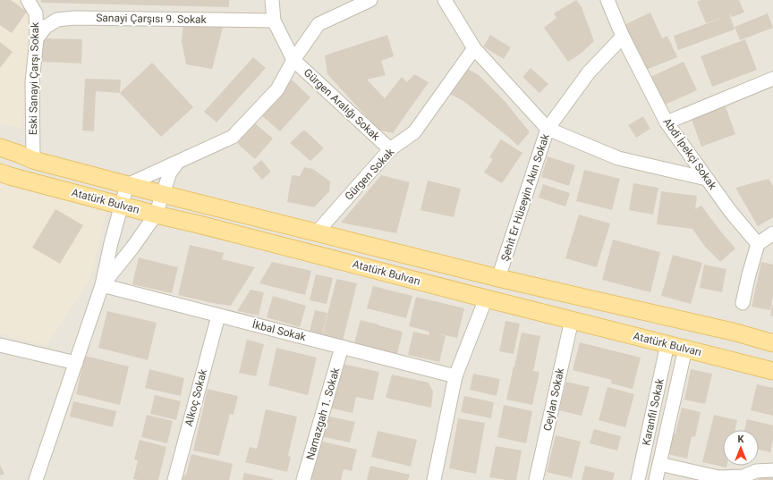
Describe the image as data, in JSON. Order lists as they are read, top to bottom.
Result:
{
  "streets": {
    "main road": ["Atatürk Bulvarı"],
    "street": [
      "Sanayi Çarşısı 9. Sokak",
      "Eski Sanayi Çarşı Sokak",
      "Gürgen Aralığı Sokak",
      "Abdi İpekçi Sokak",
      "Gürgen Sokak",
      "Şehit Er Hüseyin Akın Sokak",
      "İkbal Sokak",
      "Alkoç Sokak",
      "Ceylan Sokak",
      "Karanfil Sokak",
      "Namazgah 1. Sokak"
    ]
  },
  "crossings": [
    ["Sanayi Çarşısı 9. Sokak", "Eski Sanayi Çarşı Sokak"],
    ["Eski Sanayi Çarşı Sokak", "Atatürk Bulvarı"],
    ["Gürgen Aralığı Sokak", "Gürgen Sokak"],
    ["Abdi İpekçi Sokak", "Şehit Er Hüseyin Akın Sokak"],
    ["Gürgen Sokak", "Atatürk Bulvarı"],
    ["Şehit Er Hüseyin Akın Sokak", "Atatürk Bulvarı"],
    ["Atatürk Bulvarı", "Ceylan Sokak"],
    ["Atatürk Bulvarı", "Karanfil Sokak"],
    ["İkbal Sokak", "Alkoç Sokak"],
    ["İkbal Sokak", "Namazgah 1. Sokak"]
  ],
  "north": "top"
}
